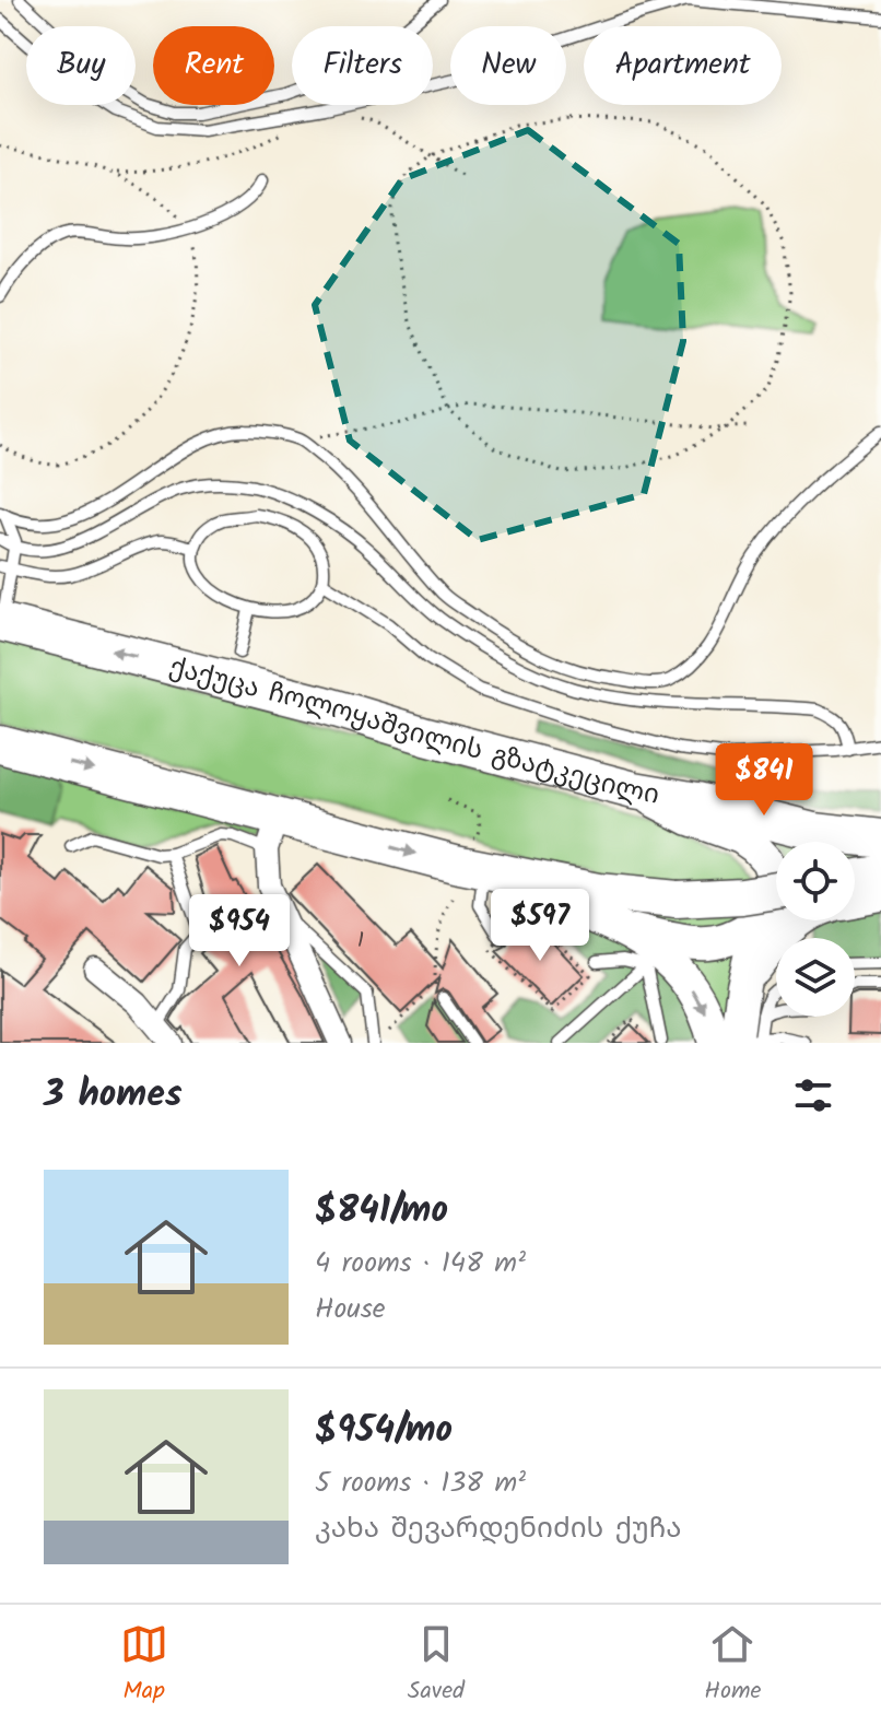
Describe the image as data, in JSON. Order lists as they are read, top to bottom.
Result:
{
  "streets": {
    "main road": ["ქაქუცა ჩოლოყაშვილის გზატკეცილი"]
  },
  "house_numbers": ["1"],
  "page": {
    "chip": [
      "Buy",
      "Rent",
      "Filters",
      "New",
      "Apartment"
    ],
    "price": ["$841", "$597", "$954"],
    "heading": "3 homes",
    "list": [
      {
        "name": "$841/mo",
        "note": "4 rooms · 148 m² · House"
      },
      {
        "name": "$954/mo",
        "note": "5 rooms · 138 m² · კახა შევარდენიძის ქუჩა"
      }
    ],
    "tabs": ["Map", "Saved", "Home"]
  }
}
